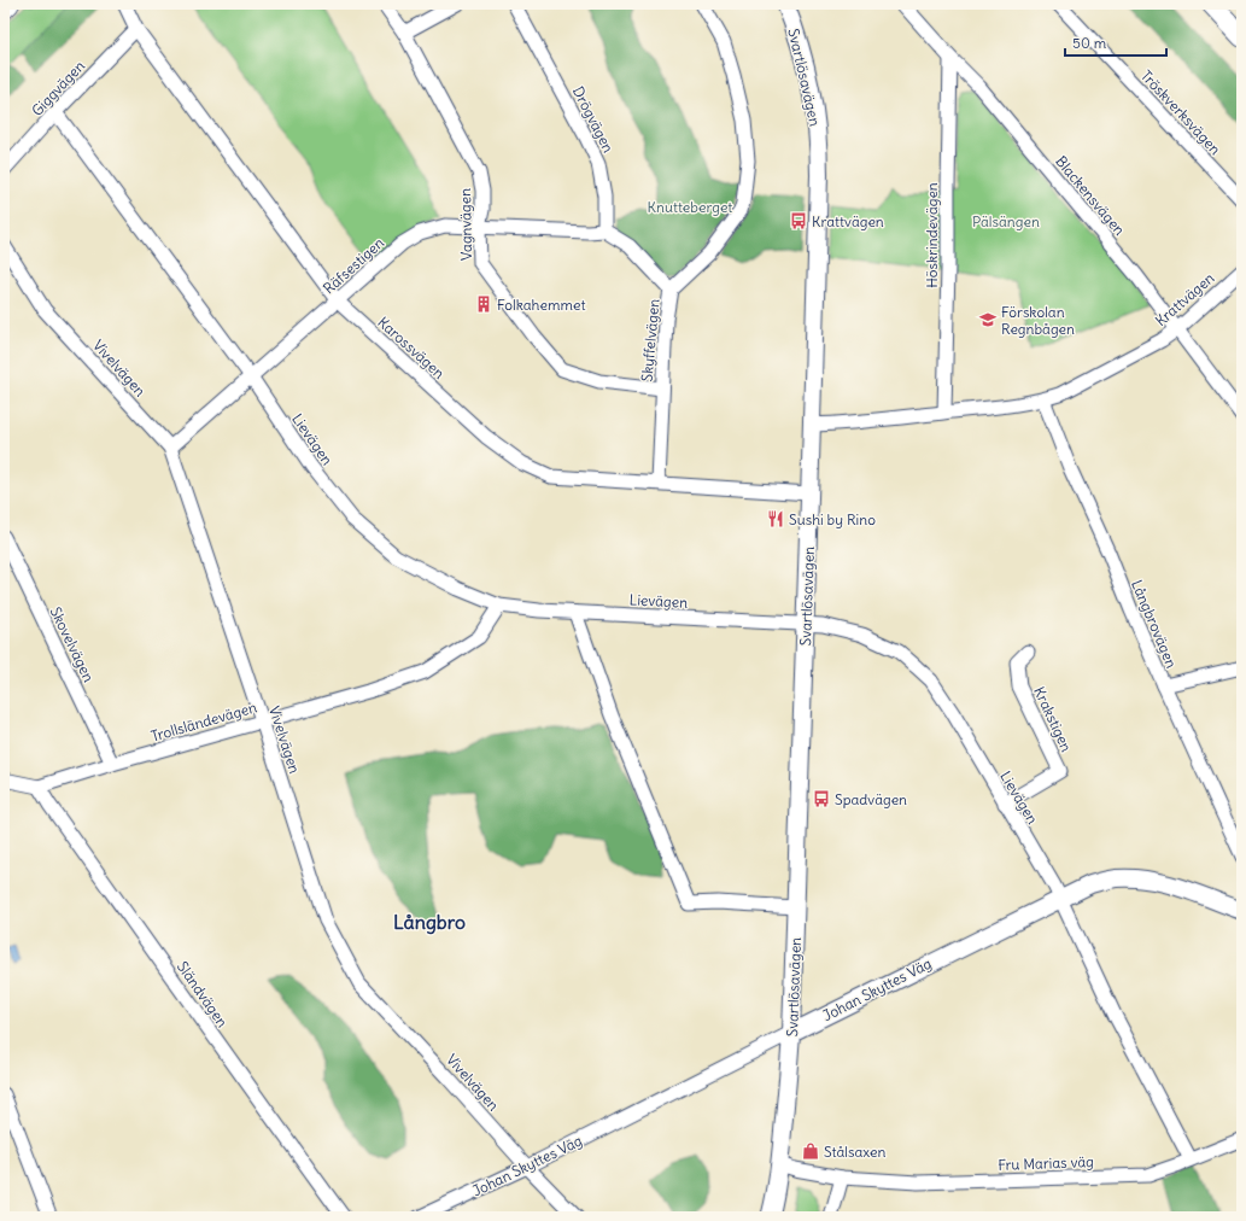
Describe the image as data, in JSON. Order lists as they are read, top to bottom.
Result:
{
  "streets": {
    "street": [
      "Svartlösavägen",
      "Giggvägen",
      "Tröskverksvägen",
      "Drögvägen",
      "Blackensvägen",
      "Vagnvägen",
      "Höskrindevägen",
      "Räfsestigen",
      "Krattvägen",
      "Skyffelvägen",
      "Karossvägen",
      "Vivelvägen",
      "Lievägen",
      "Långbrovägen",
      "Skovelvägen",
      "Krakstigen",
      "Trollsländevägen",
      "Johan Skyttes Väg",
      "Sländvägen",
      "Fru Marias väg"
    ]
  },
  "crossings": [
    ["Svartlösavägen", "Krattvägen"],
    ["Svartlösavägen", "Karossvägen"],
    ["Svartlösavägen", "Lievägen"],
    ["Svartlösavägen", "Johan Skyttes Väg"],
    ["Giggvägen", "Karossvägen"],
    ["Giggvägen", "Lievägen"],
    ["Drögvägen", "Räfsestigen"],
    ["Blackensvägen", "Höskrindevägen"],
    ["Blackensvägen", "Krattvägen"],
    ["Vagnvägen", "Räfsestigen"],
    ["Vagnvägen", "Skyffelvägen"],
    ["Höskrindevägen", "Krattvägen"],
    ["Räfsestigen", "Karossvägen"],
    ["Räfsestigen", "Vivelvägen"],
    ["Räfsestigen", "Lievägen"],
    ["Krattvägen", "Långbrovägen"],
    ["Skyffelvägen", "Karossvägen"],
    ["Vivelvägen", "Trollsländevägen"],
    ["Vivelvägen", "Johan Skyttes Väg"],
    ["Lievägen", "Krakstigen"],
    ["Lievägen", "Trollsländevägen"],
    ["Lievägen", "Johan Skyttes Väg"],
    ["Lievägen", "Fru Marias väg"],
    ["Skovelvägen", "Trollsländevägen"],
    ["Trollsländevägen", "Sländvägen"]
  ],
  "districts": ["Långbro"],
  "parks": ["Knutteberget", "Pälsängen"],
  "places": {
    "bus stop": ["Krattvägen", "Spadvägen"],
    "building": ["Folkahemmet"],
    "school or university": ["Förskolan Regnbågen"],
    "restaurant": ["Sushi by Rino"],
    "shop": ["Stålsaxen"]
  },
  "scale_bar": "50 m"
}
